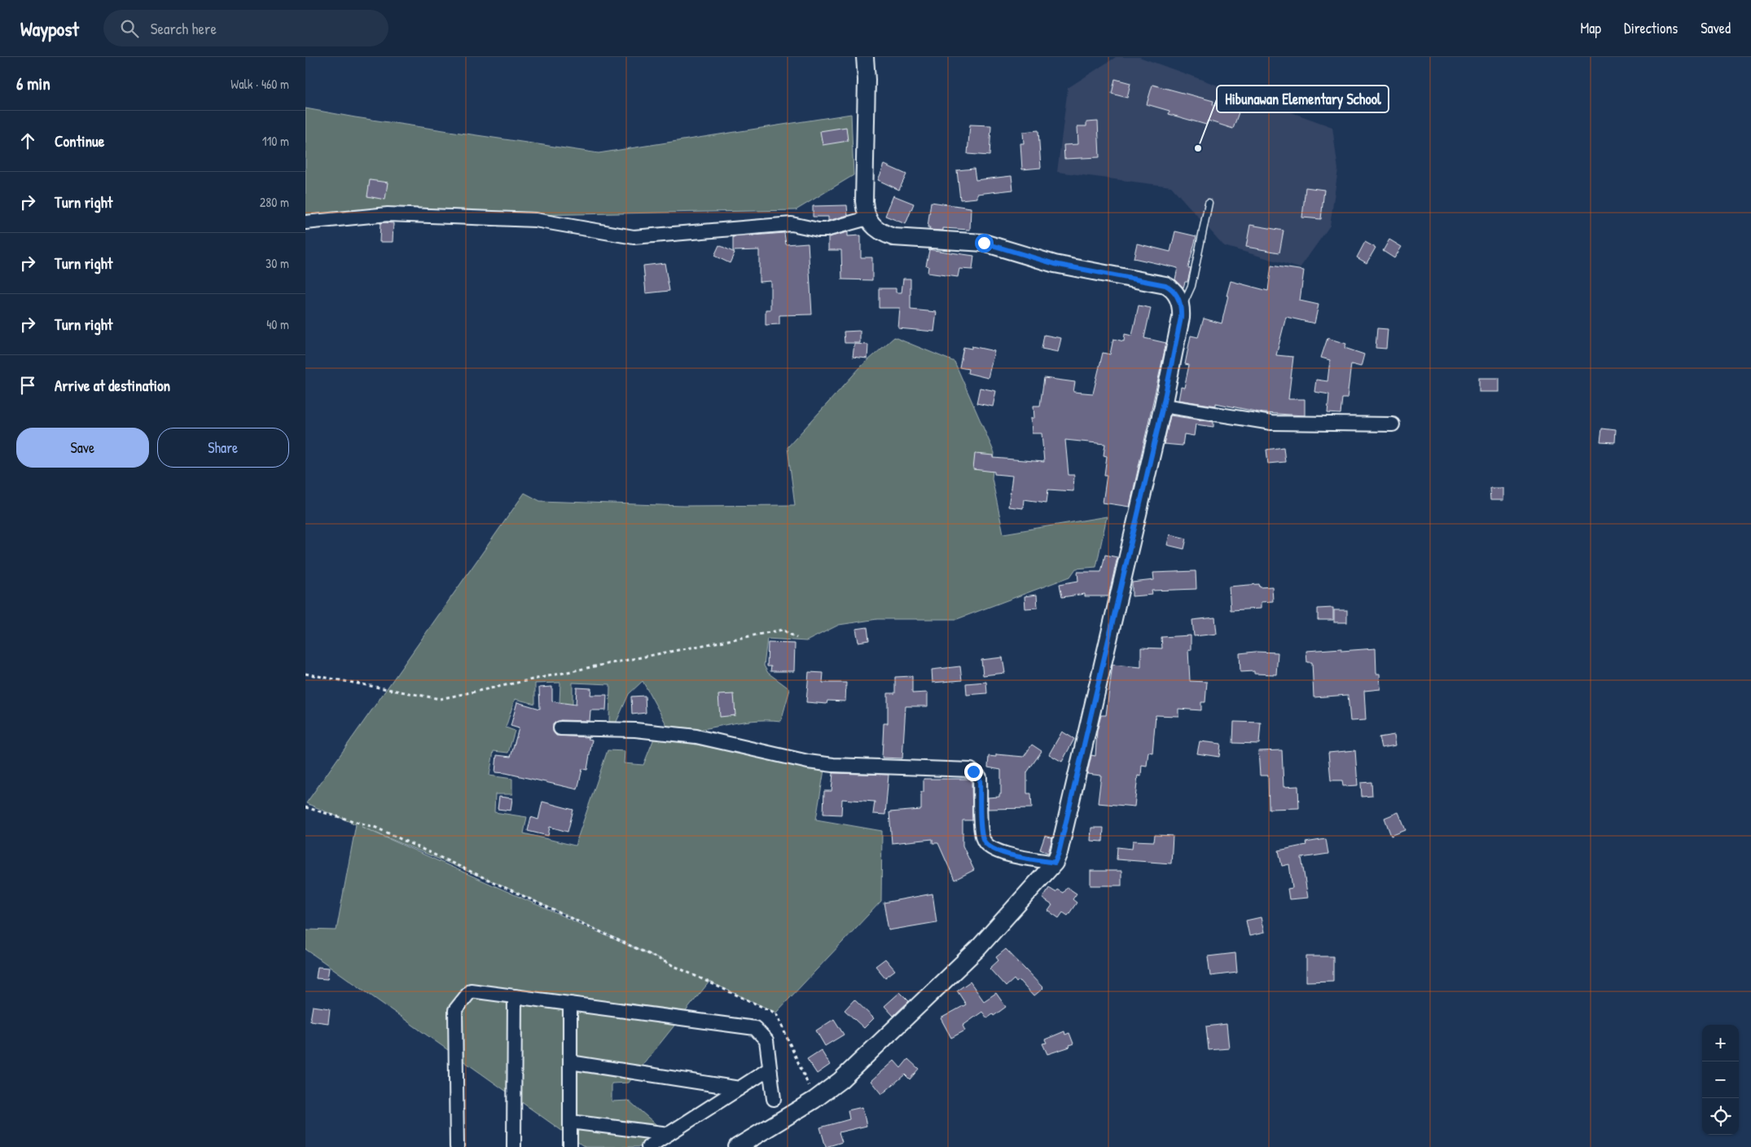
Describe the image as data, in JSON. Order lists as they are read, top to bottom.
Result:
{
  "places": ["Hibunawan Elementary School"],
  "page": {
    "header": "Waypost",
    "search": "Search here",
    "nav": ["Map", "Directions", "Saved"],
    "heading": ["6 min", "Walk · 460 m"],
    "list": [
      ["Continue", "110 m"],
      ["Turn right", "280 m"],
      ["Turn right", "30 m"],
      ["Turn right", "40 m"],
      "Arrive at destination"
    ],
    "buttons": ["Save", "Share"],
    "map_buttons": ["+", "−"]
  }
}
